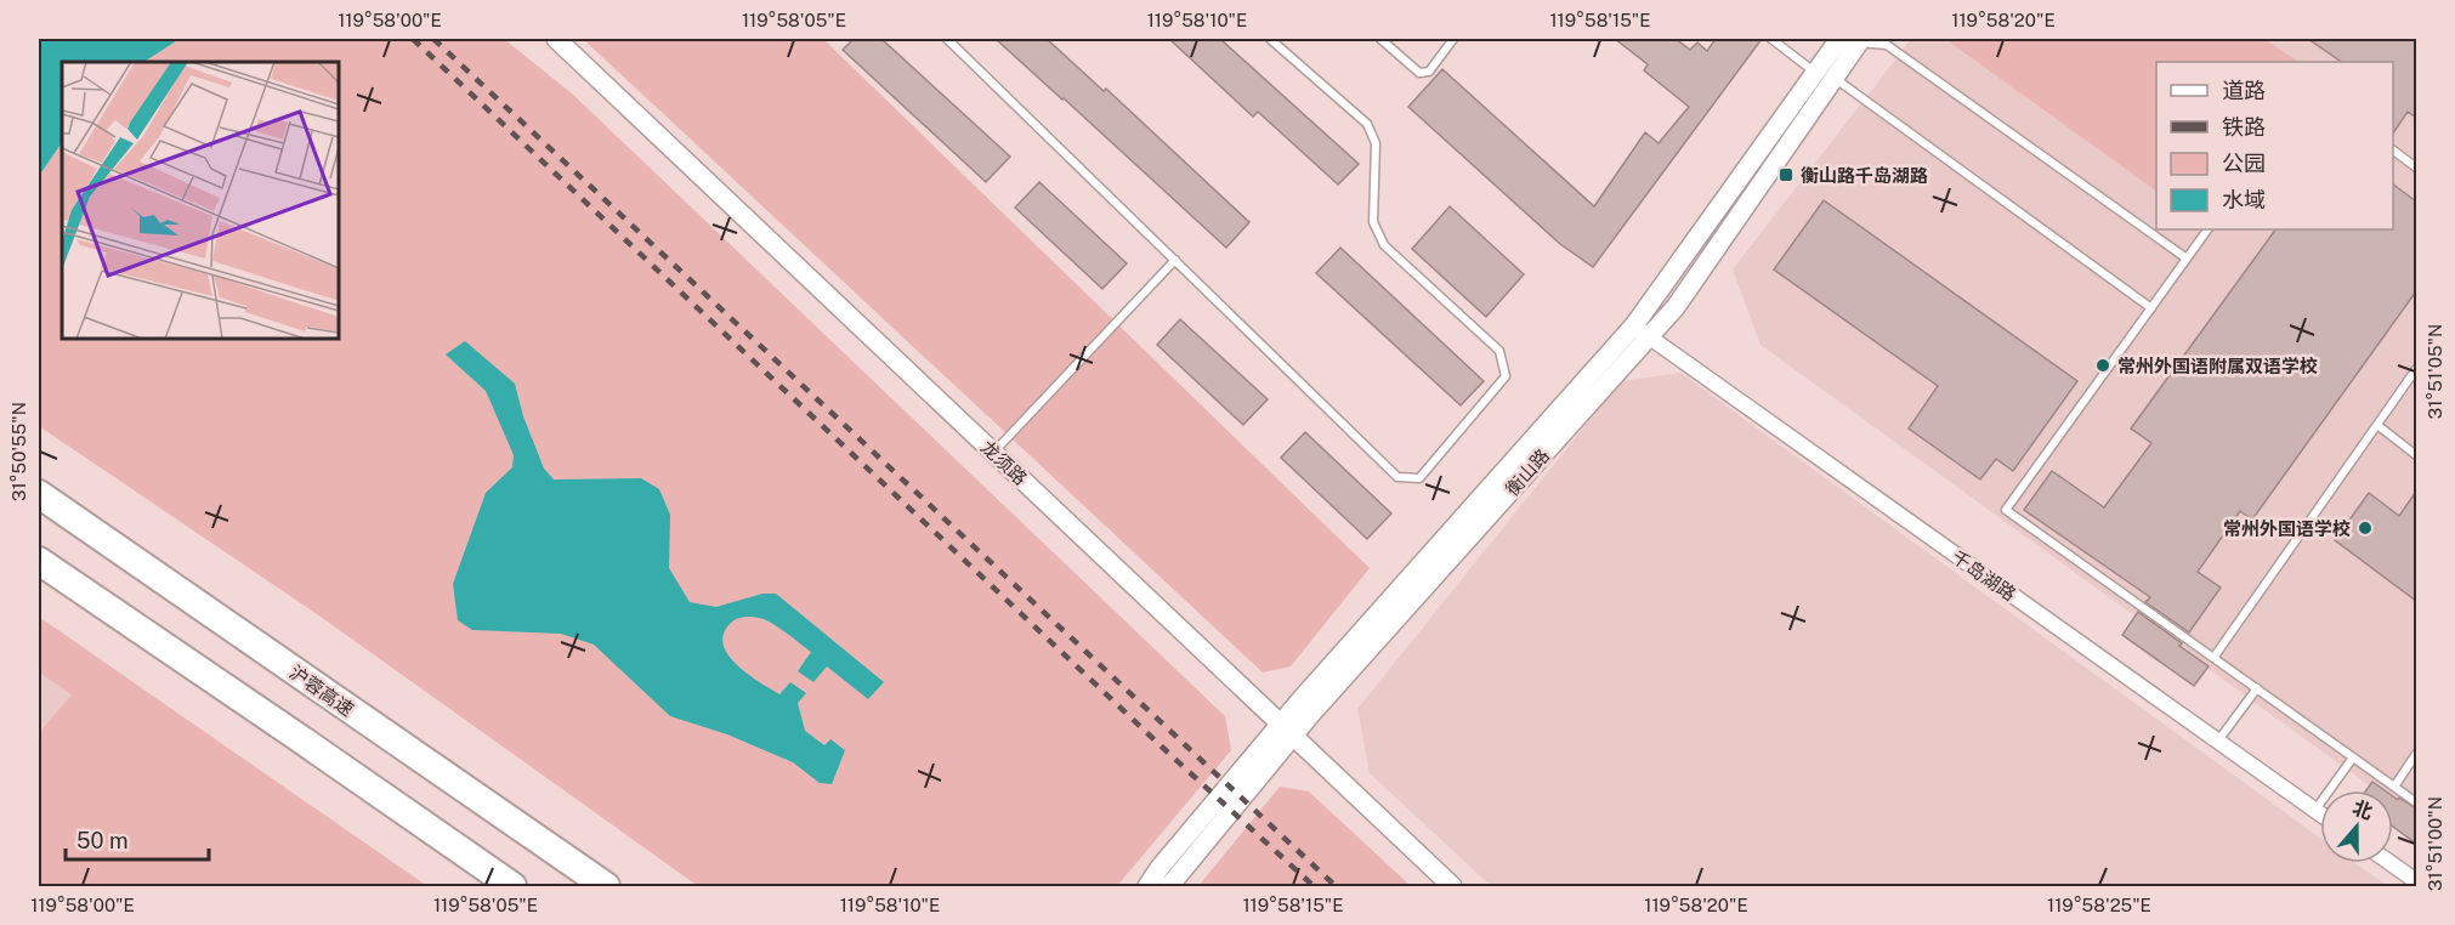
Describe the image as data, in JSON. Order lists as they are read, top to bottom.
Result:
{
  "streets": {
    "highway": ["沪蓉高速"],
    "street": ["龙须路", "衡山路", "千岛湖路"]
  },
  "crossings": [
    ["龙须路", "衡山路"],
    ["衡山路", "千岛湖路"]
  ],
  "places": {
    "transit": ["衡山路千岛湖路"],
    "other": ["常州外国语附属双语学校", "常州外国语学校"]
  },
  "legend": [
    "道路",
    "铁路",
    "公园",
    "水域"
  ],
  "scale_bar": "50 m",
  "north": "top",
  "coordinates": [
    "119°58'00\"E",
    "119°58'05\"E",
    "119°58'10\"E",
    "119°58'15\"E",
    "119°58'20\"E",
    "31°51'05\"N",
    "31°50'55\"N",
    "31°51'00\"N",
    "119°58'25\"E"
  ]
}
